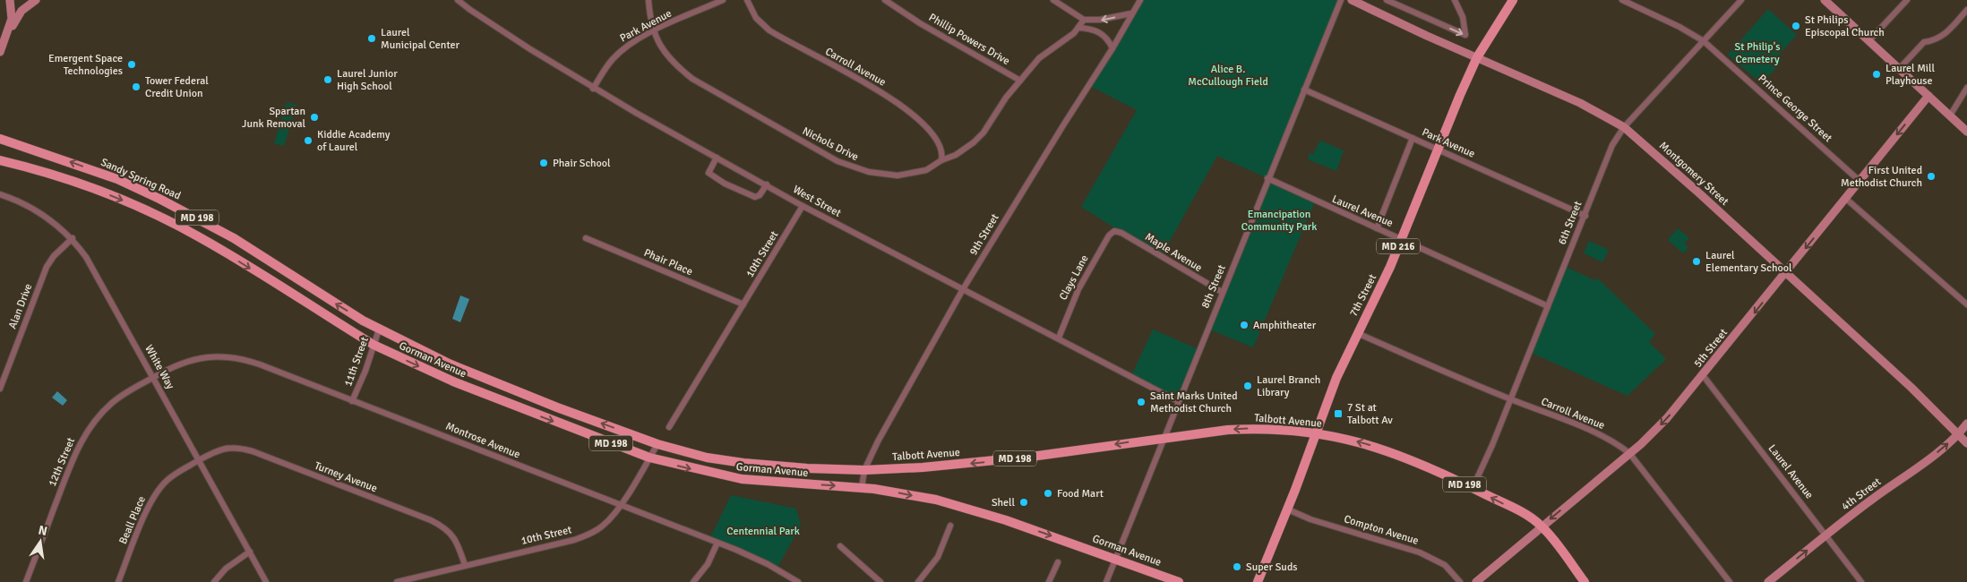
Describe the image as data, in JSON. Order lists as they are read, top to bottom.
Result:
{
  "streets": {
    "main road": [
      "Sandy Spring Road",
      "MD 198",
      "MD 216",
      "7th Street",
      "Gorman Avenue",
      "Talbott Avenue"
    ],
    "street": [
      "Park Avenue",
      "Phillip Powers Drive",
      "Carroll Avenue",
      "Prince George Street",
      "Nichols Drive",
      "Montgomery Street",
      "West Street",
      "Laurel Avenue",
      "6th Street",
      "9th Street",
      "Maple Avenue",
      "10th Street",
      "Phair Place",
      "Clays Lane",
      "8th Street",
      "Alan Drive",
      "5th Street",
      "11th Street",
      "White Way",
      "Montrose Avenue",
      "12th Street",
      "Turney Avenue",
      "4th Street",
      "Beall Place",
      "Compton Avenue"
    ]
  },
  "crossings": [
    ["Park Avenue", "Nichols Drive"],
    ["Park Avenue", "West Street"],
    ["Park Avenue", "6th Street"],
    ["Park Avenue", "8th Street"],
    ["Park Avenue", "7th Street"],
    ["Phillip Powers Drive", "Nichols Drive"],
    ["Carroll Avenue", "Nichols Drive"],
    ["Carroll Avenue", "6th Street"],
    ["Carroll Avenue", "7th Street"],
    ["Carroll Avenue", "5th Street"],
    ["Prince George Street", "6th Street"],
    ["Prince George Street", "5th Street"],
    ["Montgomery Street", "6th Street"],
    ["Montgomery Street", "7th Street"],
    ["Montgomery Street", "5th Street"],
    ["Montgomery Street", "4th Street"],
    ["Sandy Spring Road", "Gorman Avenue"],
    ["Sandy Spring Road", "11th Street"],
    ["West Street", "9th Street"],
    ["West Street", "10th Street"],
    ["West Street", "Clays Lane"],
    ["West Street", "8th Street"],
    ["Laurel Avenue", "6th Street"],
    ["Laurel Avenue", "8th Street"],
    ["Laurel Avenue", "7th Street"],
    ["Laurel Avenue", "5th Street"],
    ["Laurel Avenue", "4th Street"],
    ["MD 198", "Gorman Avenue"],
    ["MD 198", "11th Street"],
    ["6th Street", "Talbott Avenue"],
    ["9th Street", "Gorman Avenue"],
    ["9th Street", "Talbott Avenue"],
    ["Maple Avenue", "Clays Lane"],
    ["Maple Avenue", "8th Street"],
    ["10th Street", "Phair Place"],
    ["10th Street", "Gorman Avenue"],
    ["10th Street", "Montrose Avenue"],
    ["10th Street", "Turney Avenue"],
    ["8th Street", "Gorman Avenue"],
    ["8th Street", "Talbott Avenue"],
    ["7th Street", "Talbott Avenue"],
    ["7th Street", "Compton Avenue"],
    ["Alan Drive", "White Way"],
    ["5th Street", "Talbott Avenue"],
    ["Gorman Avenue", "11th Street"],
    ["Gorman Avenue", "Talbott Avenue"],
    ["11th Street", "Montrose Avenue"],
    ["White Way", "Montrose Avenue"],
    ["White Way", "12th Street"],
    ["White Way", "Turney Avenue"],
    ["White Way", "Beall Place"],
    ["Montrose Avenue", "12th Street"],
    ["Turney Avenue", "Beall Place"]
  ],
  "one_way": ["5th Street", "Talbott Avenue", "4th Street"],
  "parks": [
    "St Philip's Cemetery",
    "Alice B. McCullough Field",
    "Emancipation Community Park",
    "Centennial Park"
  ],
  "places": {
    "other": [
      "St Philips Episcopal Church",
      "Laurel Municipal Center",
      "Emergent Space Technologies",
      "Laurel Mill Playhouse",
      "Laurel Junior High School",
      "Tower Federal Credit Union",
      "Spartan Junk Removal",
      "Kiddie Academy of Laurel",
      "Phair School",
      "First United Methodist Church",
      "Laurel Elementary School",
      "Amphitheater",
      "Laurel Branch Library",
      "Saint Marks United Methodist Church",
      "Food Mart",
      "Shell",
      "Super Suds"
    ],
    "transit": ["7 St at Talbott Av"]
  },
  "north": "top"
}
